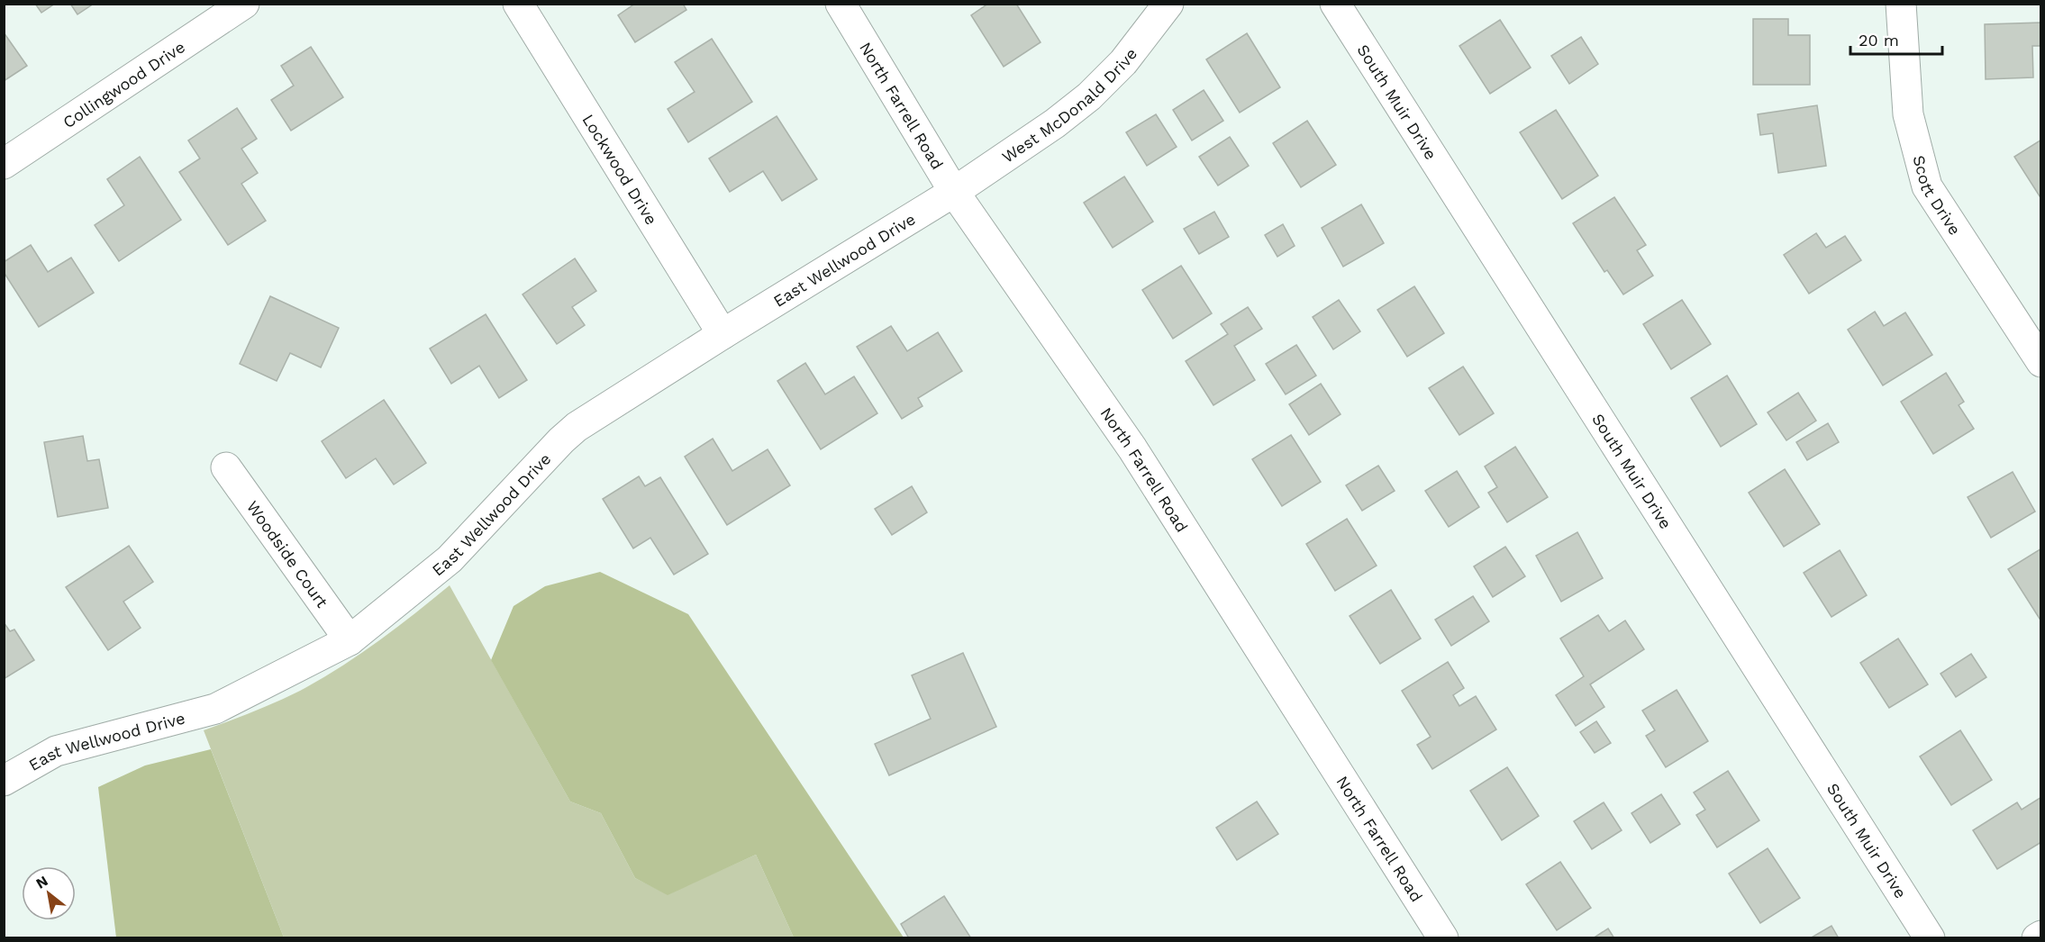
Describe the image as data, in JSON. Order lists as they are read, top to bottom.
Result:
{
  "streets": {
    "street": [
      "Collingwood Drive",
      "South Muir Drive",
      "West McDonald Drive",
      "North Farrell Road",
      "Lockwood Drive",
      "Scott Drive",
      "East Wellwood Drive",
      "Woodside Court"
    ]
  },
  "crossings": [
    ["West McDonald Drive", "North Farrell Road"],
    ["West McDonald Drive", "East Wellwood Drive"],
    ["North Farrell Road", "East Wellwood Drive"],
    ["Lockwood Drive", "East Wellwood Drive"],
    ["East Wellwood Drive", "Woodside Court"]
  ],
  "scale_bar": "20 m",
  "north": "top left"
}
